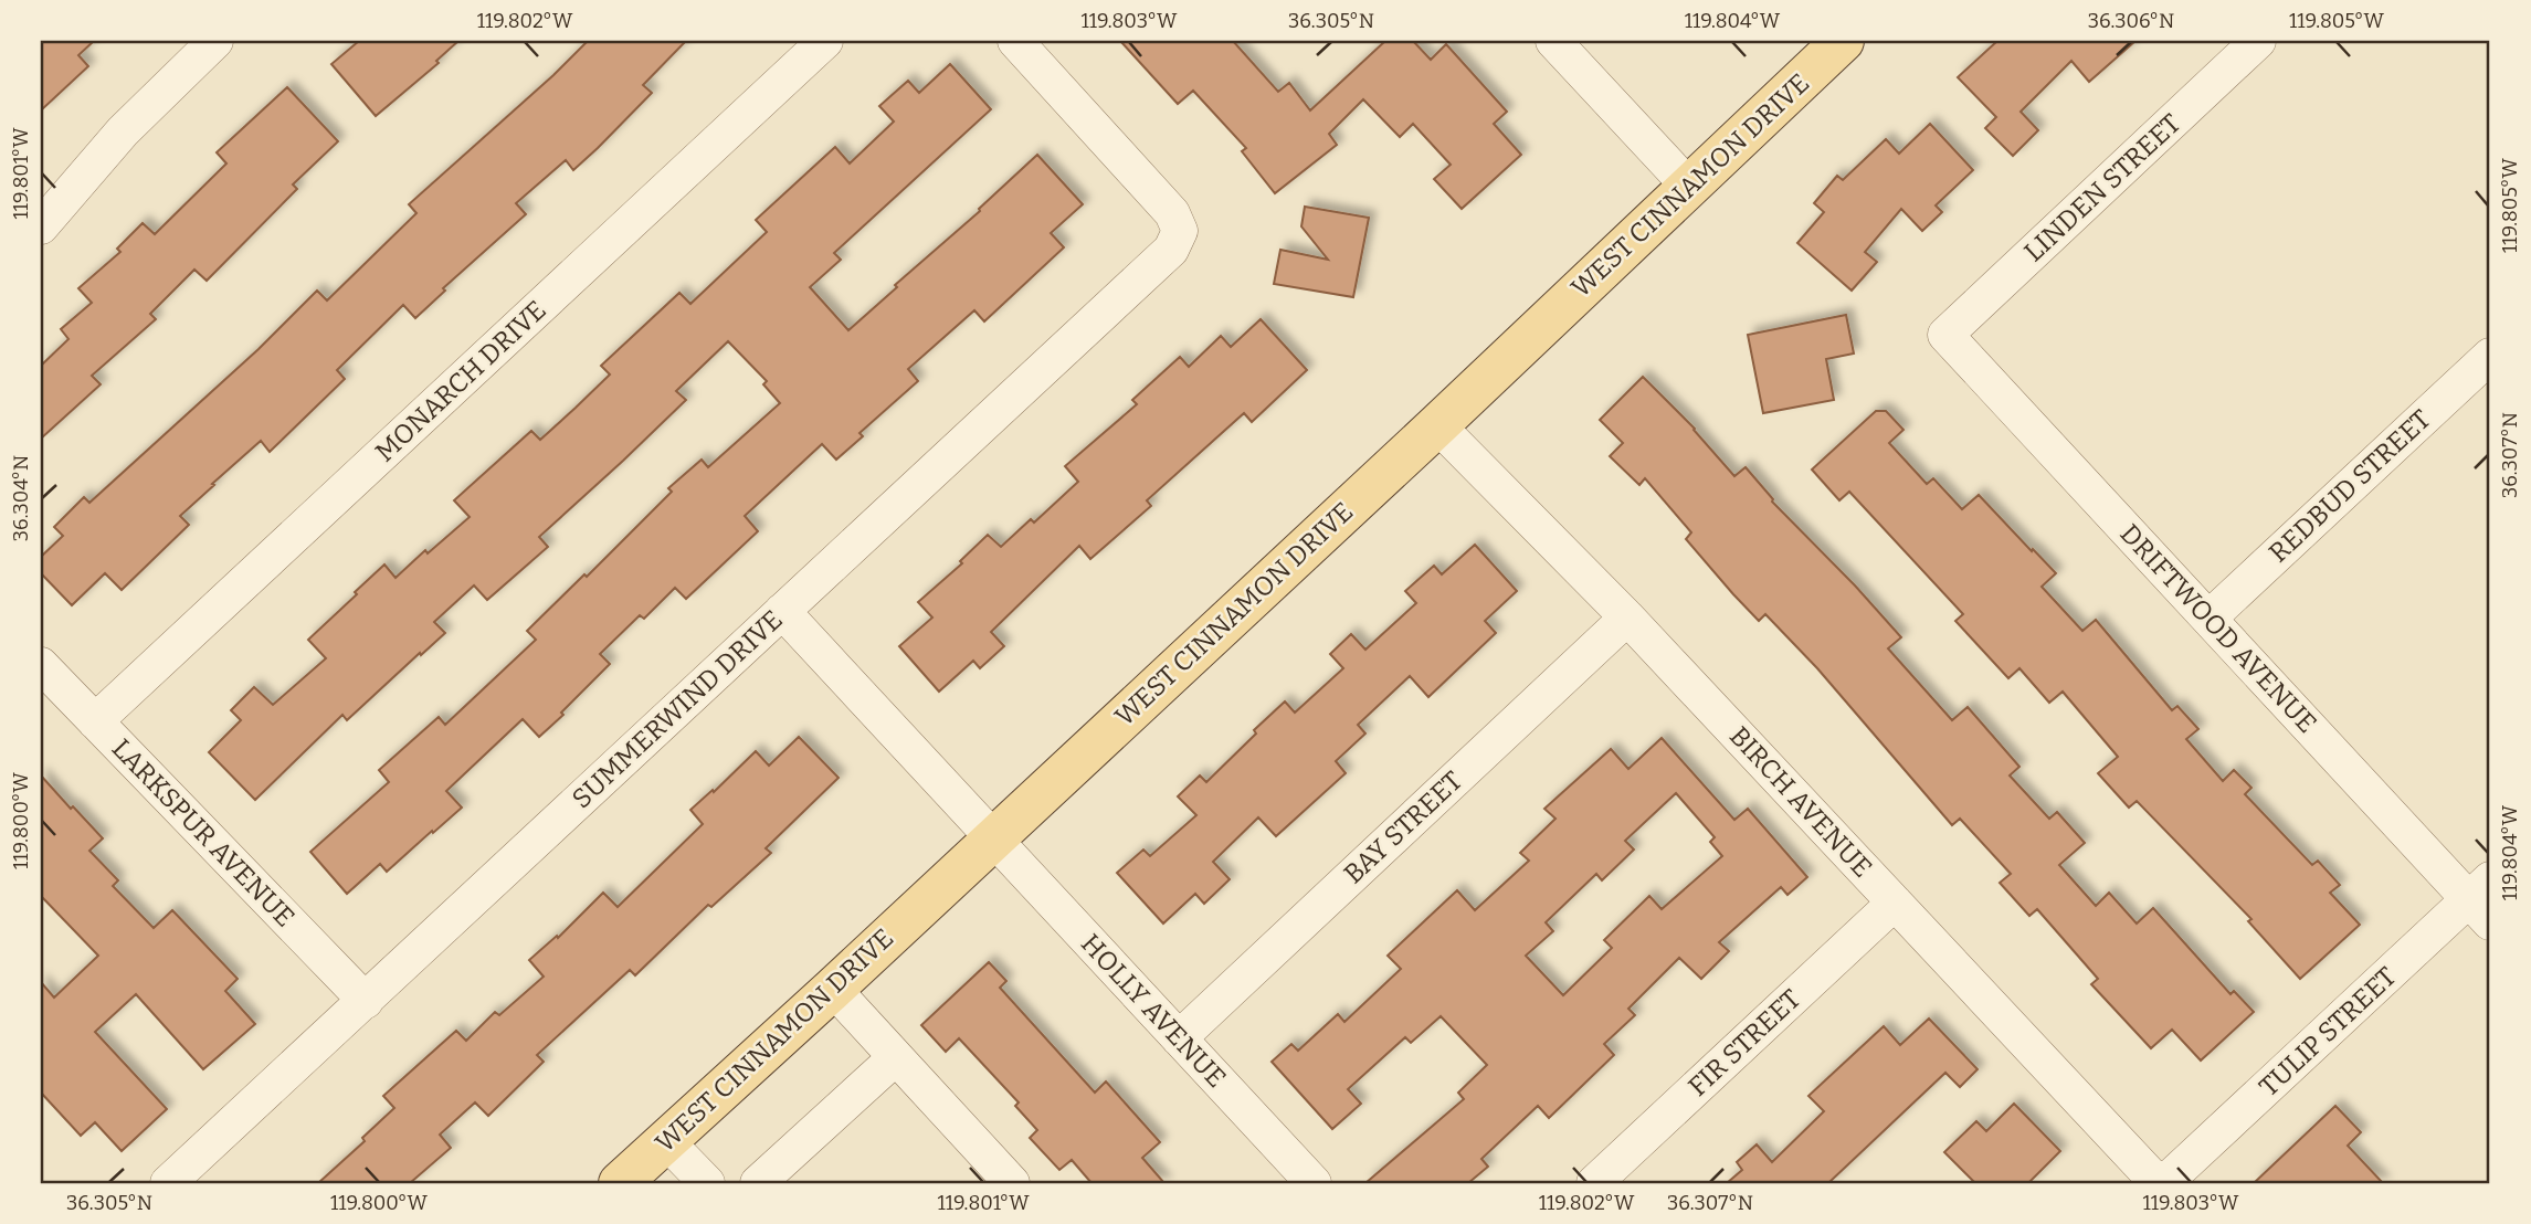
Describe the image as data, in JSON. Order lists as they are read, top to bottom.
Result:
{
  "streets": {
    "main road": ["WEST CINNAMON DRIVE"],
    "street": [
      "LINDEN STREET",
      "MONARCH DRIVE",
      "REDBUD STREET",
      "DRIFTWOOD AVENUE",
      "SUMMERWIND DRIVE",
      "BIRCH AVENUE",
      "BAY STREET",
      "LARKSPUR AVENUE",
      "HOLLY AVENUE",
      "TULIP STREET",
      "FIR STREET"
    ]
  },
  "crossings": [
    ["WEST CINNAMON DRIVE", "BIRCH AVENUE"],
    ["WEST CINNAMON DRIVE", "HOLLY AVENUE"],
    ["LINDEN STREET", "DRIFTWOOD AVENUE"],
    ["MONARCH DRIVE", "LARKSPUR AVENUE"],
    ["REDBUD STREET", "DRIFTWOOD AVENUE"],
    ["DRIFTWOOD AVENUE", "TULIP STREET"],
    ["SUMMERWIND DRIVE", "LARKSPUR AVENUE"],
    ["SUMMERWIND DRIVE", "HOLLY AVENUE"],
    ["BIRCH AVENUE", "BAY STREET"],
    ["BIRCH AVENUE", "FIR STREET"],
    ["BAY STREET", "HOLLY AVENUE"]
  ],
  "coordinates": [
    "119.802°W",
    "119.803°W",
    "36.305°N",
    "119.804°W",
    "36.306°N",
    "119.805°W",
    "119.801°W",
    "36.307°N",
    "36.304°N",
    "119.800°W"
  ]
}
